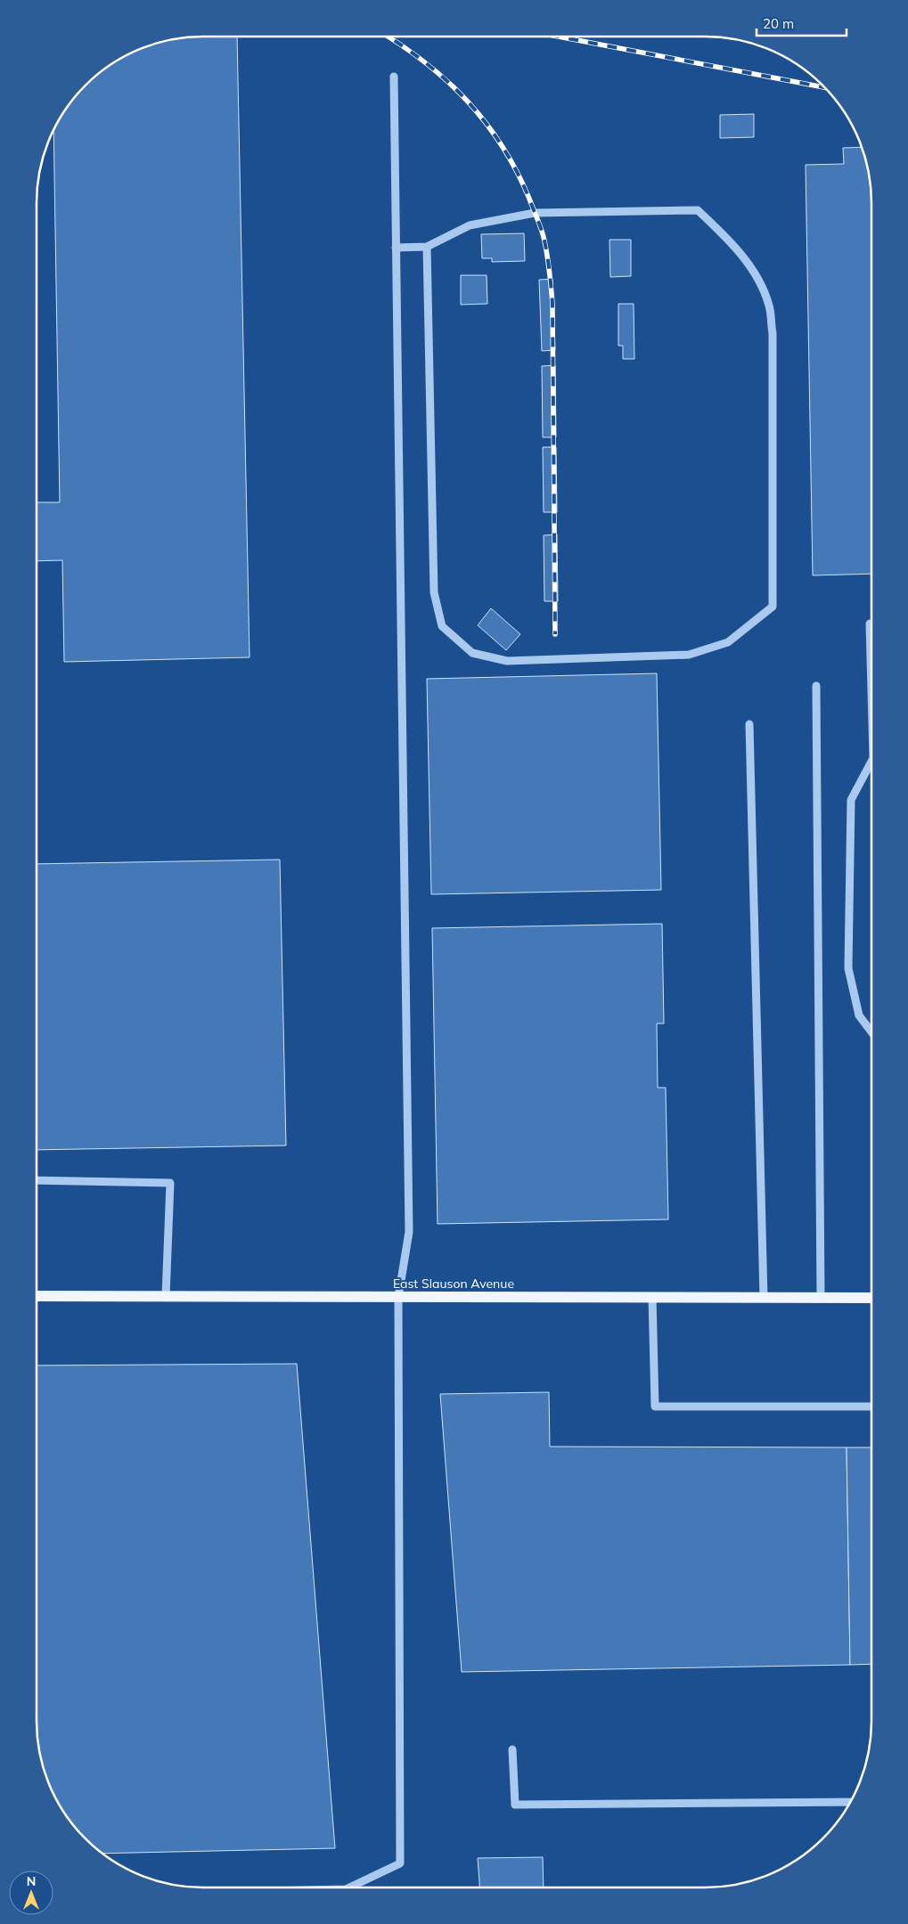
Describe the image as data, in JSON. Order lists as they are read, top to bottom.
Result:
{
  "streets": {
    "main road": ["East Slauson Avenue"]
  },
  "scale_bar": "20 m",
  "north": "top"
}
